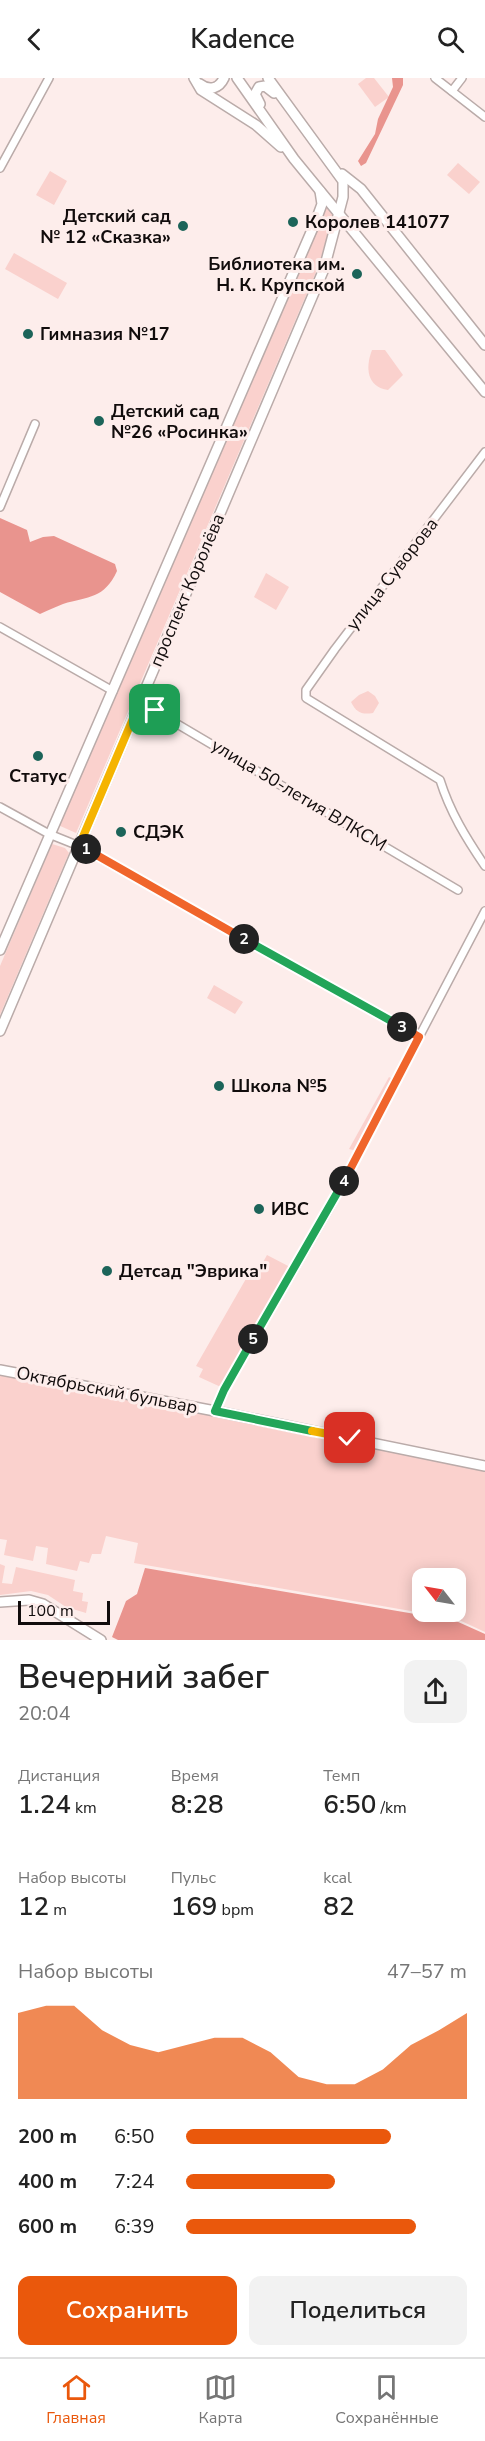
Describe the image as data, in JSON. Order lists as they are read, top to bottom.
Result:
{
  "streets": {
    "main road": ["проспект Королёва", "Октябрьский бульвар"],
    "street": ["улица Суворова", "улица 50-летия ВЛКСМ"]
  },
  "crossings": [
    ["проспект Королёва", "улица 50-летия ВЛКСМ"]
  ],
  "places": [
    "Королев 141077",
    "Детский сад № 12 «Сказка»",
    "Библиотека им. Н. К. Крупской",
    "Гимназия №17",
    "Детский сад №26 «Росинка»",
    "Статус",
    "СДЭК",
    "Школа №5",
    "ИВС",
    "Детсад \"Эврика\""
  ],
  "scale_bar": "100 m",
  "north": "top left",
  "page": {
    "header": "Kadence",
    "pins": [
      "1",
      "2",
      "3",
      "4",
      "5"
    ],
    "scale": "100 m",
    "heading": ["Вечерний забег", "20:04"],
    "stats": [
      ["Дистанция", "1.24 km"],
      ["Время", "8:28"],
      ["Темп", "6:50 /km"],
      ["Набор высоты", "12 m"],
      ["Пульс", "169 bpm"],
      ["kcal", "82"]
    ],
    "chart": ["Набор высоты", "47–57 m"],
    "list": [
      {
        "name": "200 m",
        "note": "6:50"
      },
      {
        "name": "400 m",
        "note": "7:24"
      },
      {
        "name": "600 m",
        "note": "6:39"
      }
    ],
    "buttons": ["Сохранить", "Поделиться"],
    "tabs": ["Главная", "Карта", "Сохранённые"]
  }
}
